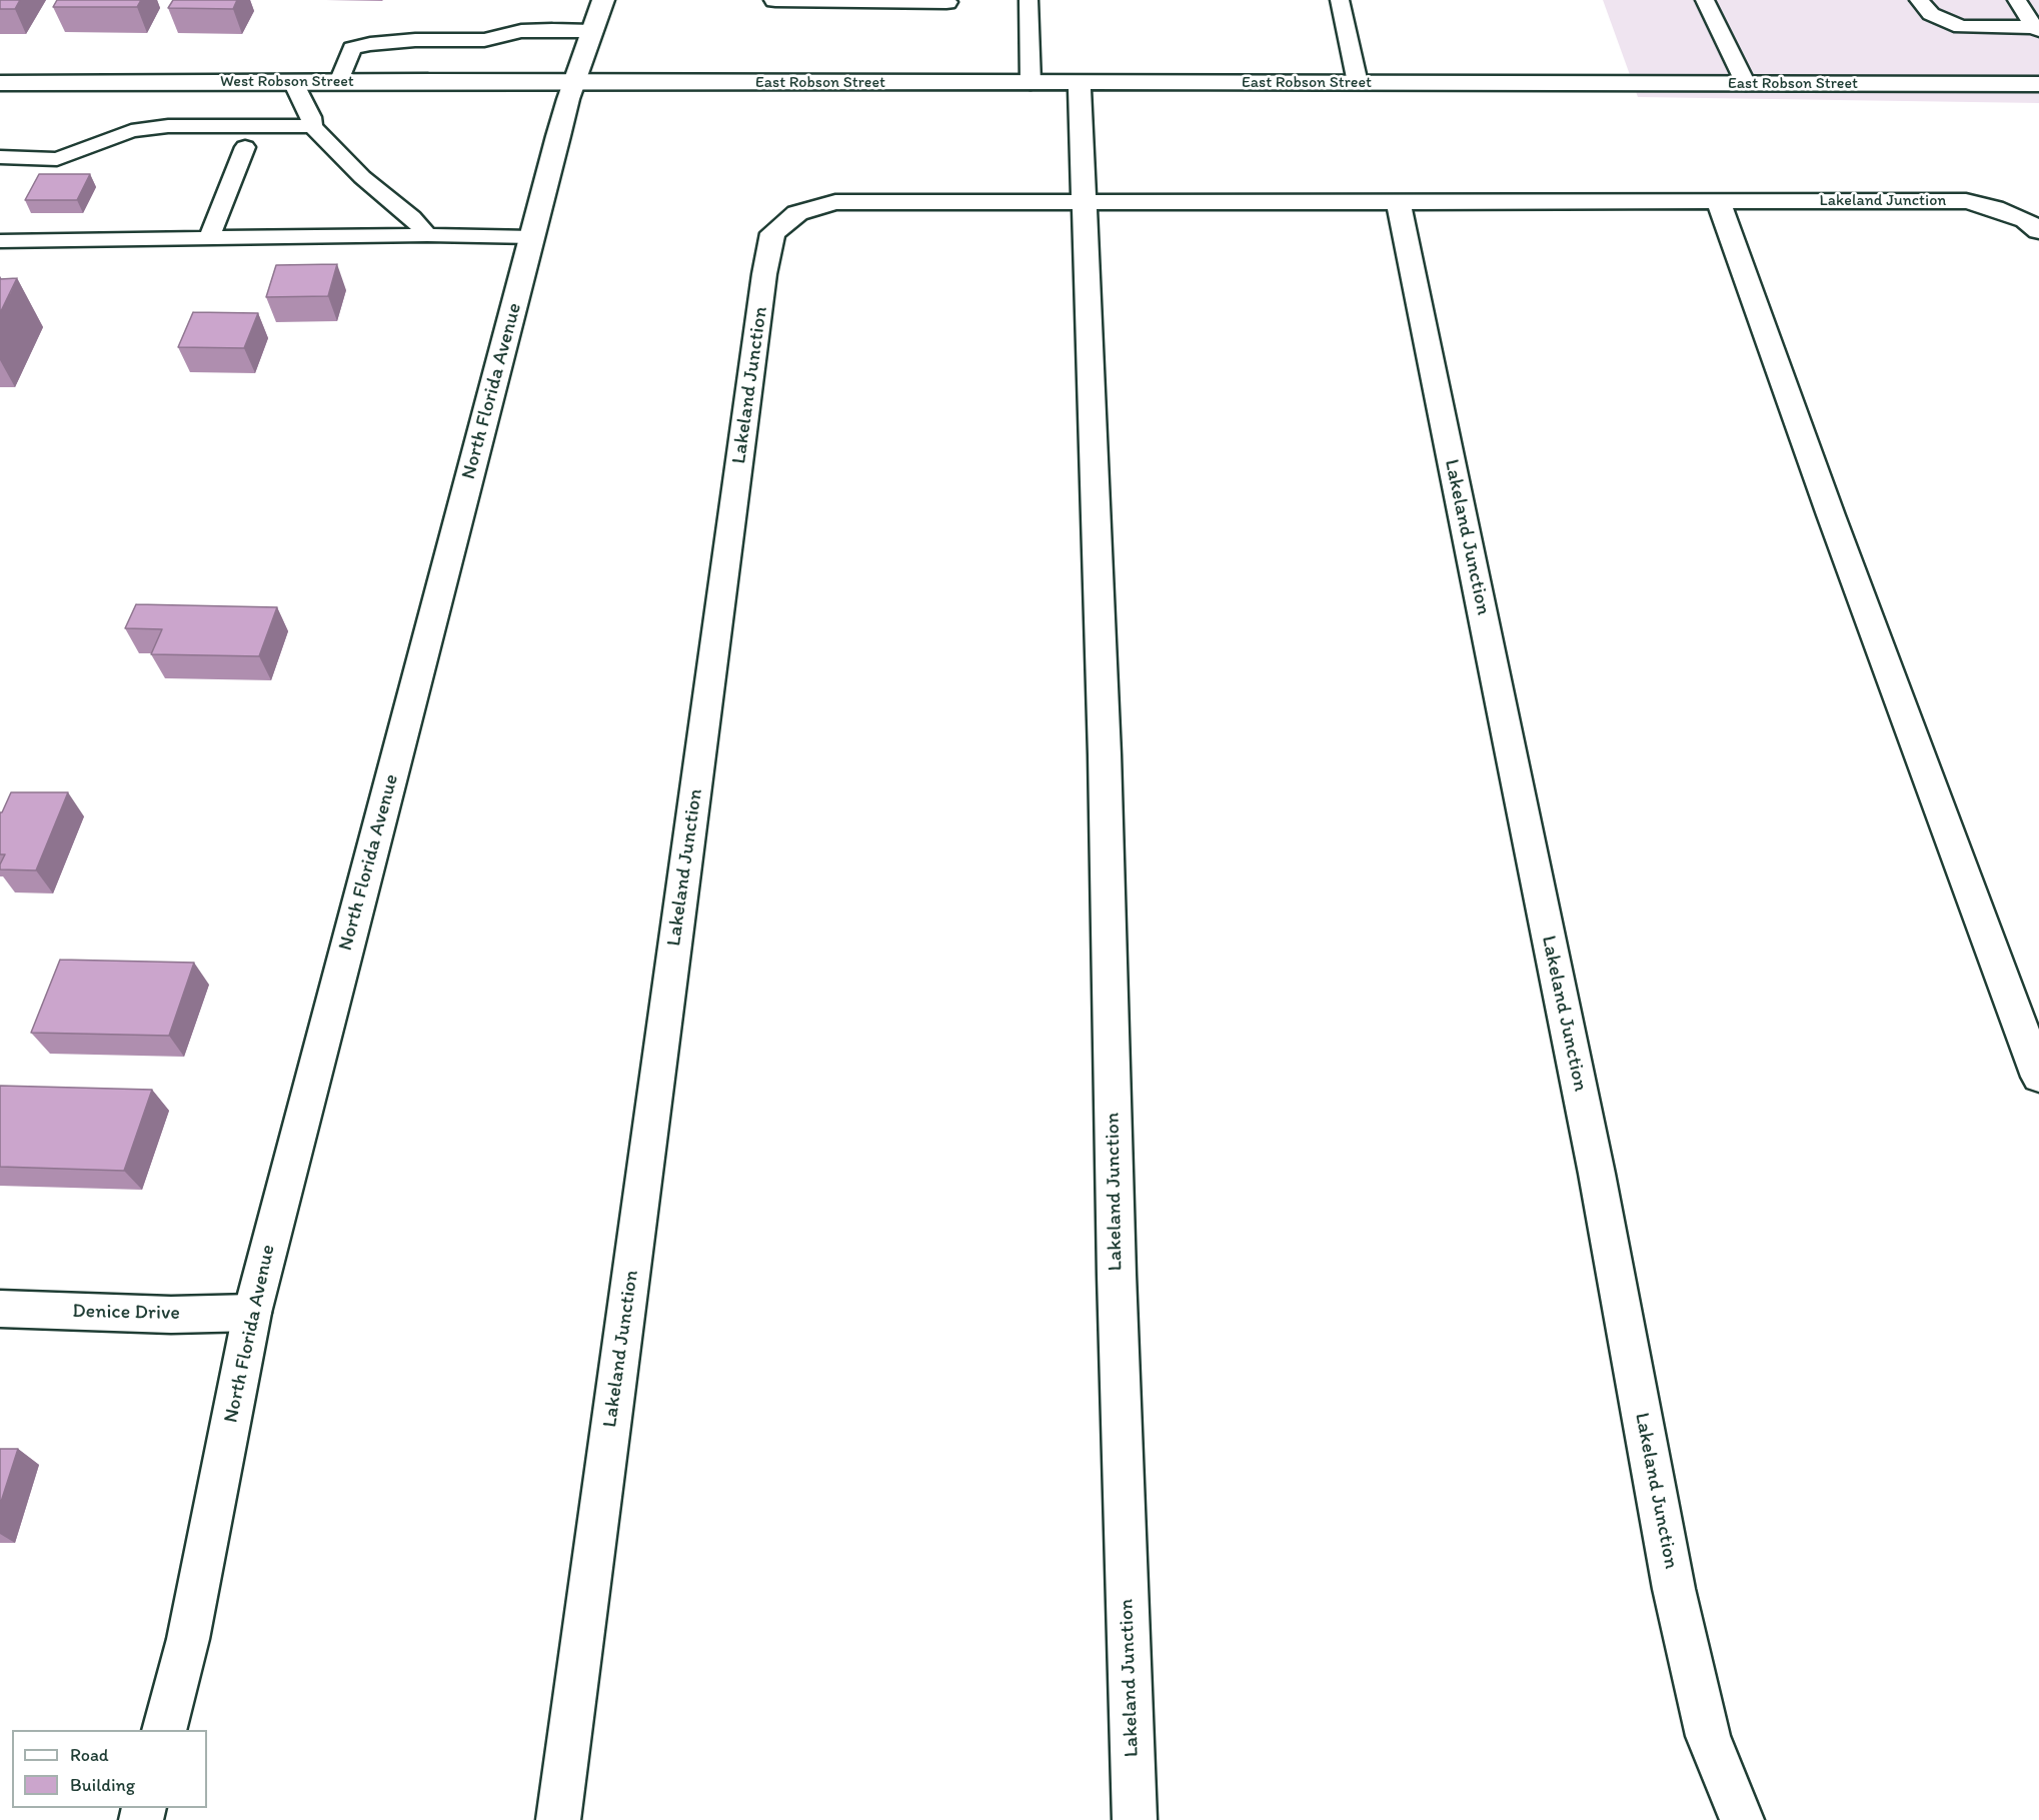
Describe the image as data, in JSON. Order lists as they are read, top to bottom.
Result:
{
  "streets": {
    "street": [
      "West Robson Street",
      "East Robson Street",
      "Lakeland Junction",
      "North Florida Avenue",
      "Denice Drive"
    ]
  },
  "crossings": [
    ["West Robson Street", "East Robson Street"],
    ["West Robson Street", "North Florida Avenue"],
    ["East Robson Street", "North Florida Avenue"],
    ["North Florida Avenue", "Denice Drive"]
  ],
  "legend": ["Road", "Building"]
}
